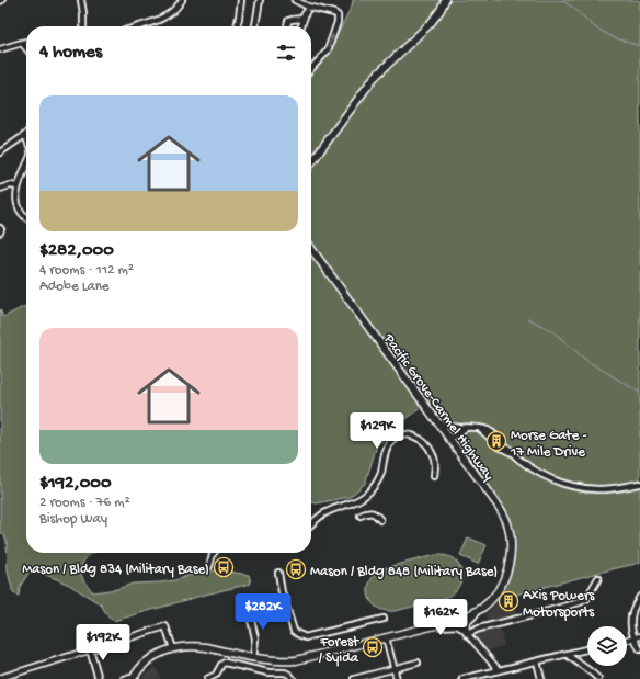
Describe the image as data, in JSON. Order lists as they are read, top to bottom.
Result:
{
  "streets": {
    "main road": ["Pacific Grove-Carmel Highway"]
  },
  "places": {
    "building": ["Morse Gate - 17 Mile Drive", "Axis Powers Motorsports"],
    "bus stop": ["Mason / Bldg 834 (Military Base)", "Mason / Bldg 848 (Military Base)", "Forest / Syida"]
  },
  "page": {
    "heading": "4 homes",
    "list": [
      {
        "name": "$282,000",
        "note": "4 rooms · 112 m² · Adobe Lane"
      },
      {
        "name": "$192,000",
        "note": "2 rooms · 76 m² · Bishop Way"
      }
    ],
    "price": [
      "$129K",
      "$282K",
      "$162K",
      "$192K"
    ]
  }
}
